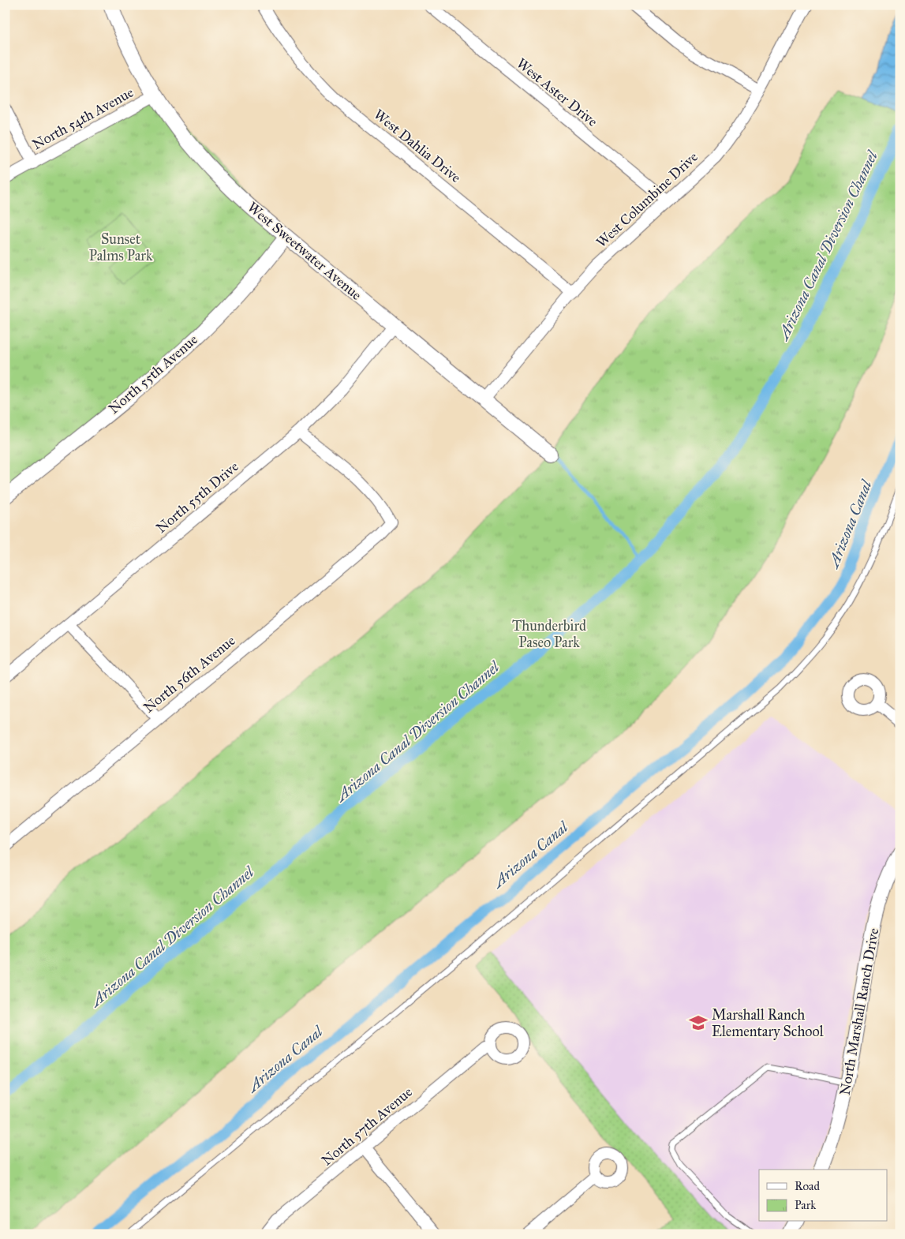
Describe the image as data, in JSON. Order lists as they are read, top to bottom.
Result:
{
  "streets": {
    "street": [
      "West Aster Drive",
      "North 54th Avenue",
      "West Dahlia Drive",
      "West Columbine Drive",
      "West Sweetwater Avenue",
      "North 55th Avenue",
      "North 55th Drive",
      "North 56th Avenue",
      "North Marshall Ranch Drive",
      "North 57th Avenue"
    ]
  },
  "crossings": [
    ["West Aster Drive", "West Columbine Drive"],
    ["North 54th Avenue", "West Sweetwater Avenue"],
    ["West Dahlia Drive", "West Columbine Drive"],
    ["West Columbine Drive", "West Sweetwater Avenue"],
    ["West Sweetwater Avenue", "North 55th Avenue"],
    ["West Sweetwater Avenue", "North 55th Drive"],
    ["North 55th Drive", "North 56th Avenue"]
  ],
  "water": ["Arizona Canal Diversion Channel", "Arizona Canal"],
  "parks": ["Sunset Palms Park", "Thunderbird Paseo Park"],
  "places": {
    "school or university": ["Marshall Ranch Elementary School"]
  },
  "legend": ["Road", "Park"]
}
